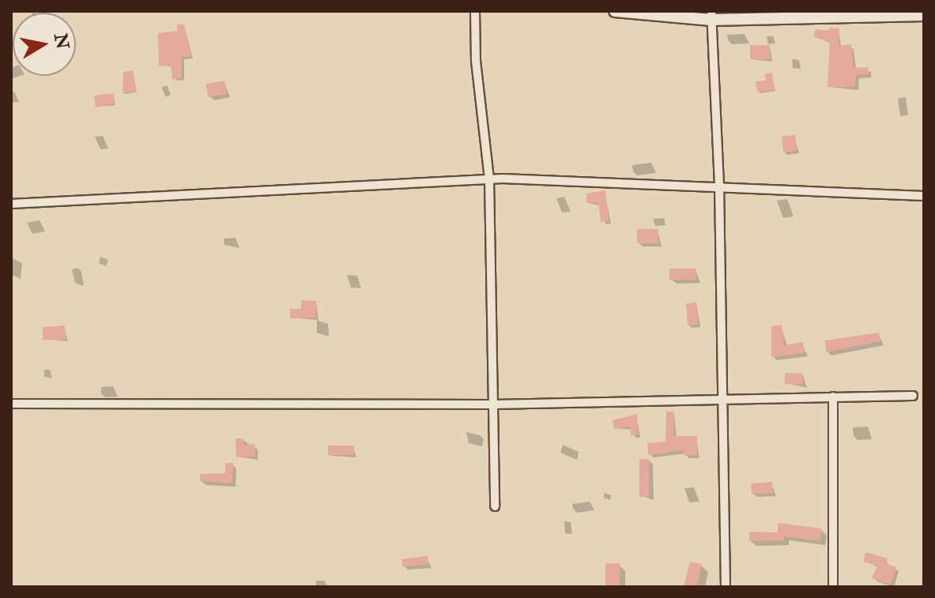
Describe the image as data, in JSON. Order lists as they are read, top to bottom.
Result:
{
  "north": "right"
}
